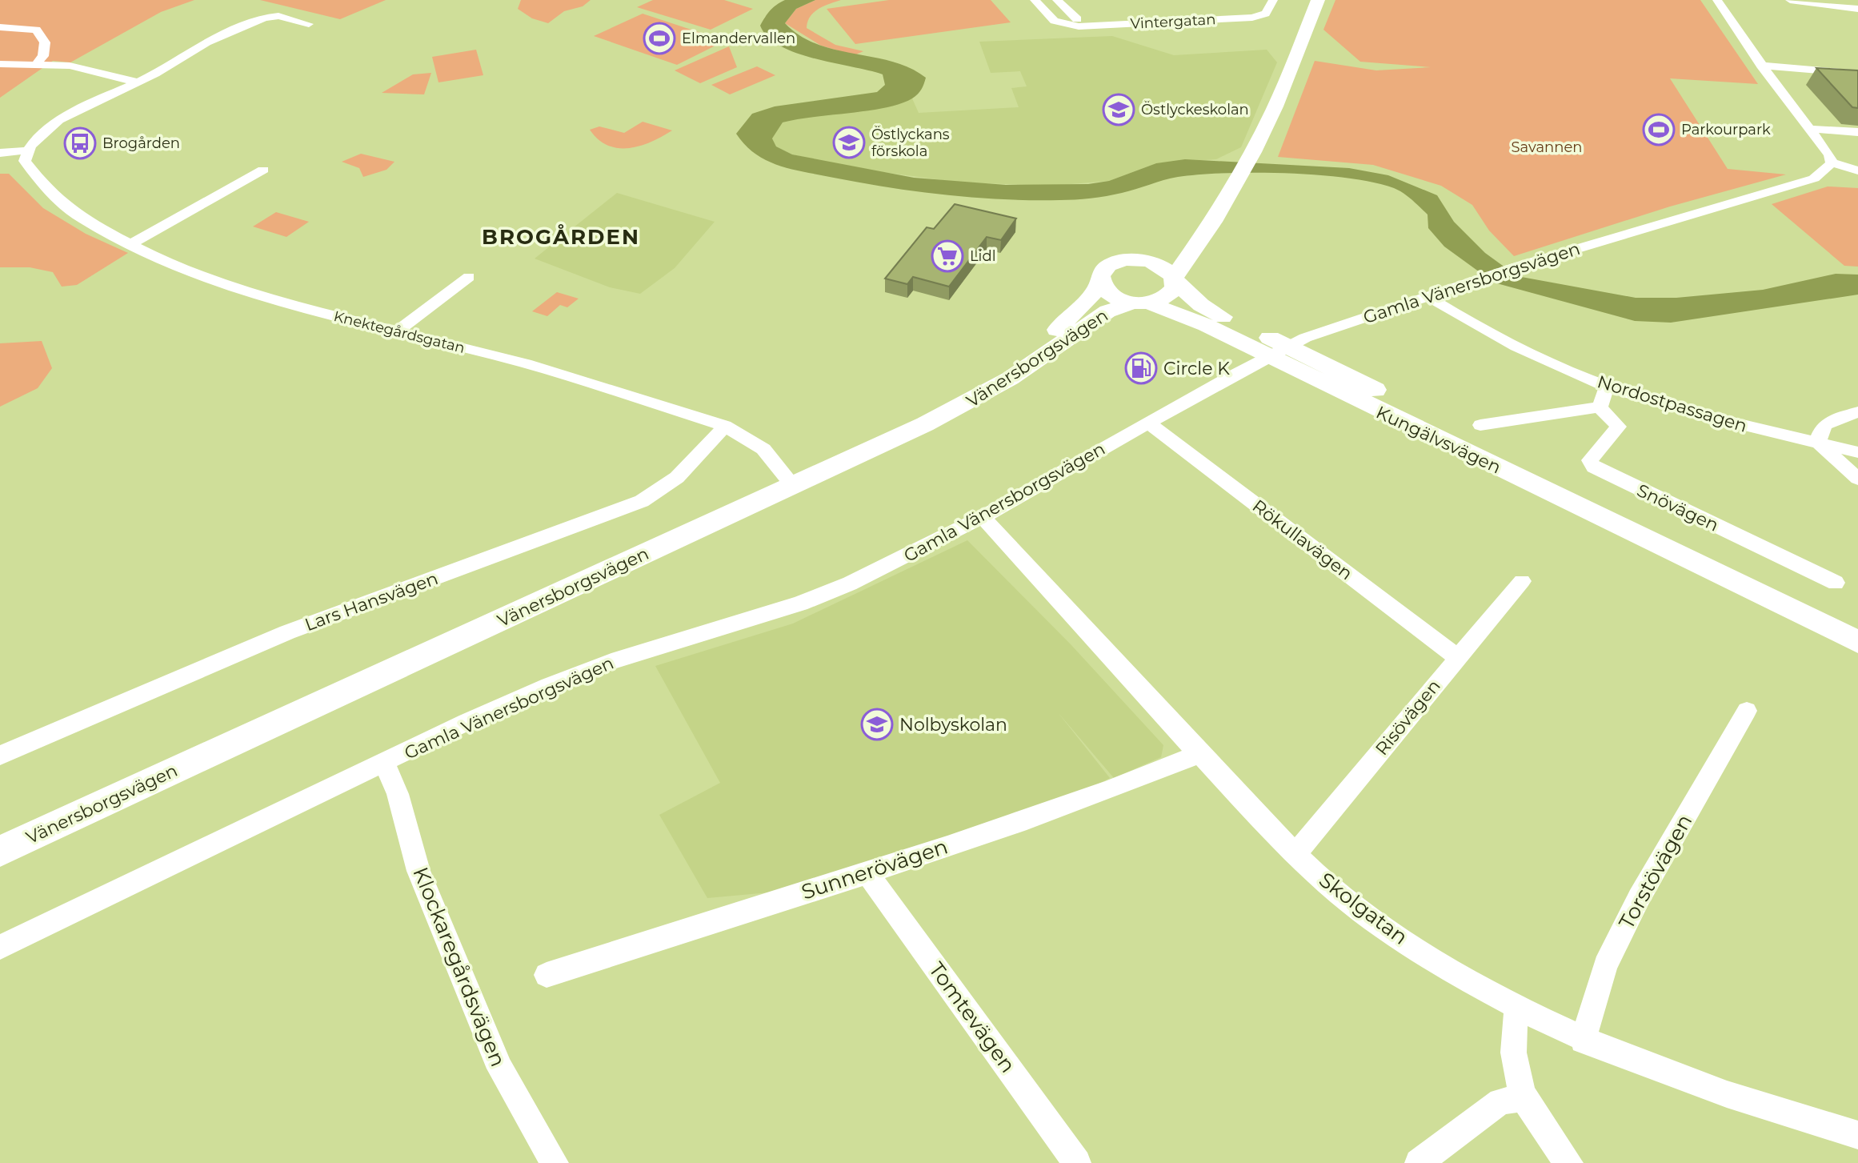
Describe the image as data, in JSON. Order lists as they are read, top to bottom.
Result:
{
  "streets": {
    "main road": ["Vänersborgsvägen", "Kungälvsvägen"],
    "street": [
      "Vintergatan",
      "Gamla Vänersborgsvägen",
      "Knektegårdsgatan",
      "Nordostpassagen",
      "Snövägen",
      "Rökullavägen",
      "Lars Hansvägen",
      "Risövägen",
      "Sunnerövägen",
      "Torstövägen",
      "Skolgatan",
      "Klockaregårdsvägen",
      "Tomtevägen"
    ]
  },
  "crossings": [
    ["Gamla Vänersborgsvägen", "Nordostpassagen"],
    ["Gamla Vänersborgsvägen", "Kungälvsvägen"],
    ["Gamla Vänersborgsvägen", "Rökullavägen"],
    ["Gamla Vänersborgsvägen", "Skolgatan"],
    ["Gamla Vänersborgsvägen", "Klockaregårdsvägen"],
    ["Knektegårdsgatan", "Vänersborgsvägen"],
    ["Knektegårdsgatan", "Lars Hansvägen"],
    ["Vänersborgsvägen", "Kungälvsvägen"],
    ["Rökullavägen", "Risövägen"],
    ["Risövägen", "Skolgatan"],
    ["Sunnerövägen", "Skolgatan"],
    ["Sunnerövägen", "Tomtevägen"],
    ["Torstövägen", "Skolgatan"]
  ],
  "districts": ["BROGÅRDEN"],
  "parks": ["Savannen"],
  "places": {
    "sports": ["Elmandervallen", "Parkourpark"],
    "school or university": ["Östlyckeskolan", "Östlyckans förskola", "Nolbyskolan"],
    "bus stop": ["Brogården"],
    "supermarket": ["Lidl"],
    "fuel station": ["Circle K"]
  }
}
